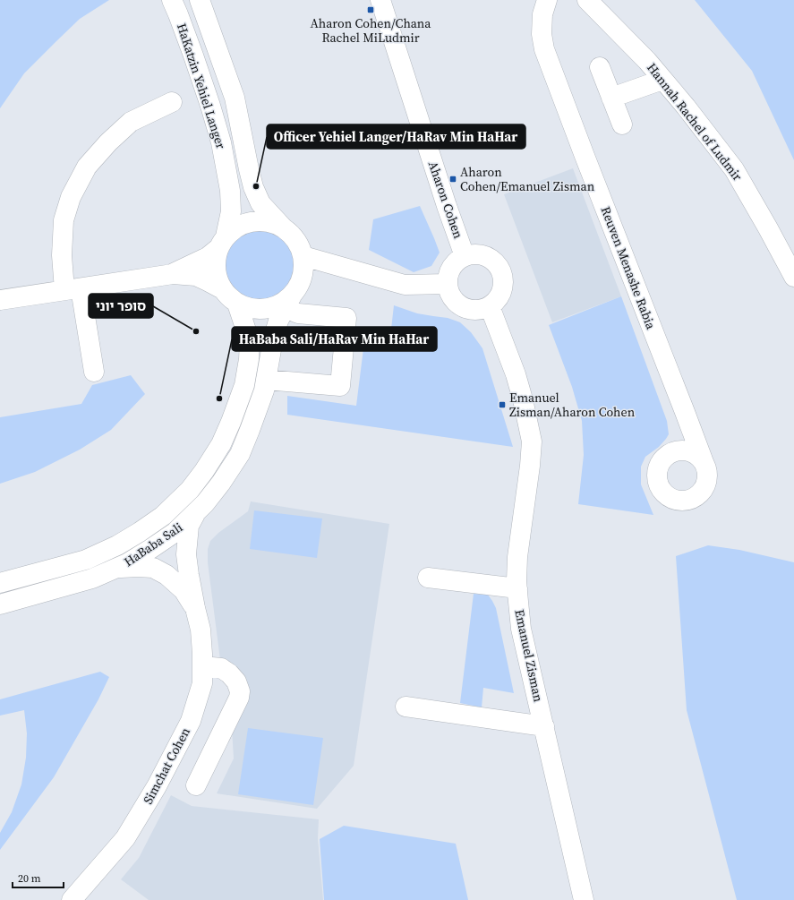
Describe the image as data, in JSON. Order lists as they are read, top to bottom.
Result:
{
  "streets": {
    "street": [
      "HaKatzin Yehiel Langer",
      "Hannah Rachel of Ludmir",
      "Aharon Cohen",
      "Reuven Menashe Rabia",
      "HaBaba Sali",
      "Emanuel Zisman",
      "Simchat Cohen"
    ]
  },
  "crossings": [
    ["HaKatzin Yehiel Langer", "HaBaba Sali"],
    ["Aharon Cohen", "Emanuel Zisman"],
    ["HaBaba Sali", "Simchat Cohen"]
  ],
  "places": {
    "transit": ["Aharon Cohen/Chana Rachel MiLudmir", "Aharon Cohen/Emanuel Zisman", "Emanuel Zisman/Aharon Cohen"],
    "other": ["Officer Yehiel Langer/HaRav Min HaHar", "סופר יוני", "HaBaba Sali/HaRav Min HaHar"]
  },
  "scale_bar": "20 m"
}
